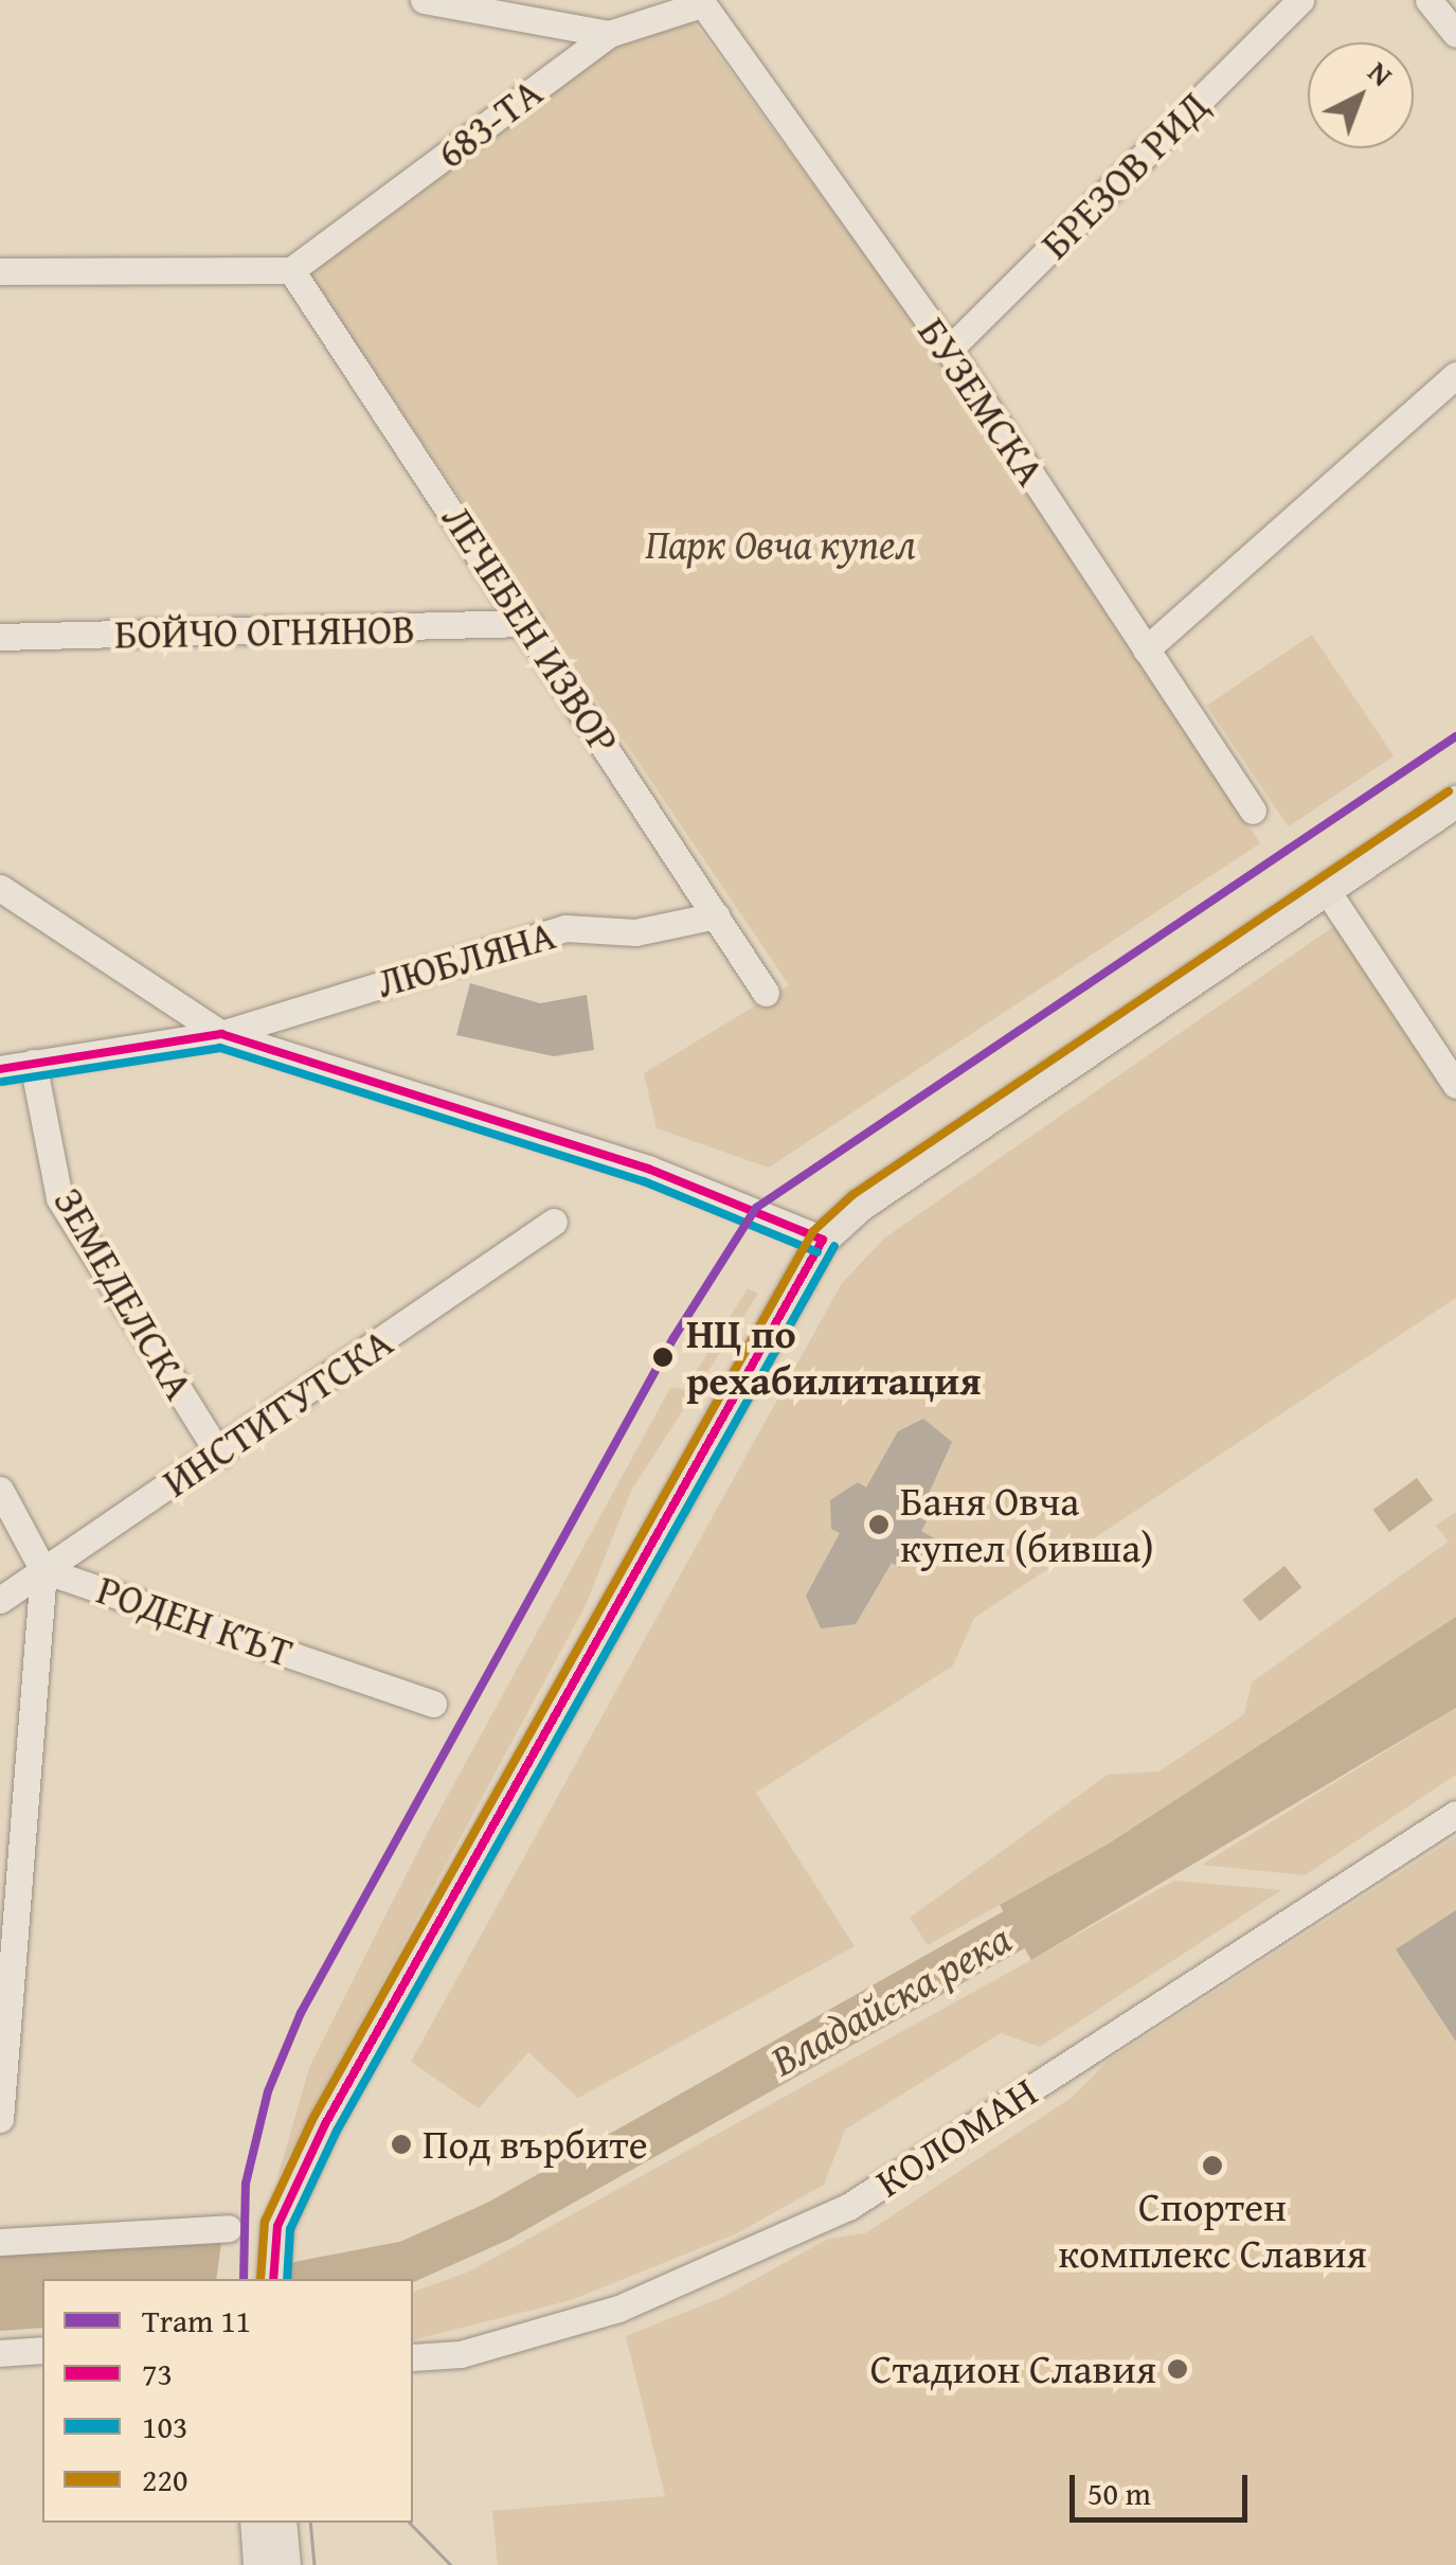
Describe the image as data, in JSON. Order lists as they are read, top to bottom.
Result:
{
  "streets": {
    "street": [
      "683-ТА",
      "БРЕЗОВ РИД",
      "БУЗЕМСКА",
      "ЛЕЧЕБЕН ИЗВОР",
      "БОЙЧО ОГНЯНОВ",
      "ЛЮБЛЯНА",
      "ЗЕМЕДЕЛСКА",
      "ИНСТИТУТСКА",
      "РОДЕН КЪТ",
      "КОЛОМАН"
    ]
  },
  "crossings": [
    ["683-ТА", "БУЗЕМСКА"],
    ["683-ТА", "ЛЕЧЕБЕН ИЗВОР"],
    ["БРЕЗОВ РИД", "БУЗЕМСКА"],
    ["ЛЕЧЕБЕН ИЗВОР", "БОЙЧО ОГНЯНОВ"],
    ["ЛЕЧЕБЕН ИЗВОР", "ЛЮБЛЯНА"],
    ["ЛЮБЛЯНА", "ЗЕМЕДЕЛСКА"],
    ["ЗЕМЕДЕЛСКА", "ИНСТИТУТСКА"],
    ["ИНСТИТУТСКА", "РОДЕН КЪТ"]
  ],
  "water": ["Владайска река"],
  "parks": ["Парк Овча купел"],
  "places": [
    "НЦ по рехабилитация",
    "Баня Овча купел (бивша)",
    "Под върбите",
    "Спортен комплекс Славия",
    "Стадион Славия"
  ],
  "lines": [
    "tram line 11",
    "transit line 220",
    "transit line 73",
    "transit line 103"
  ],
  "legend": [
    "Tram 11",
    "73",
    "103",
    "220"
  ],
  "scale_bar": "50 m",
  "north": "top right"
}
